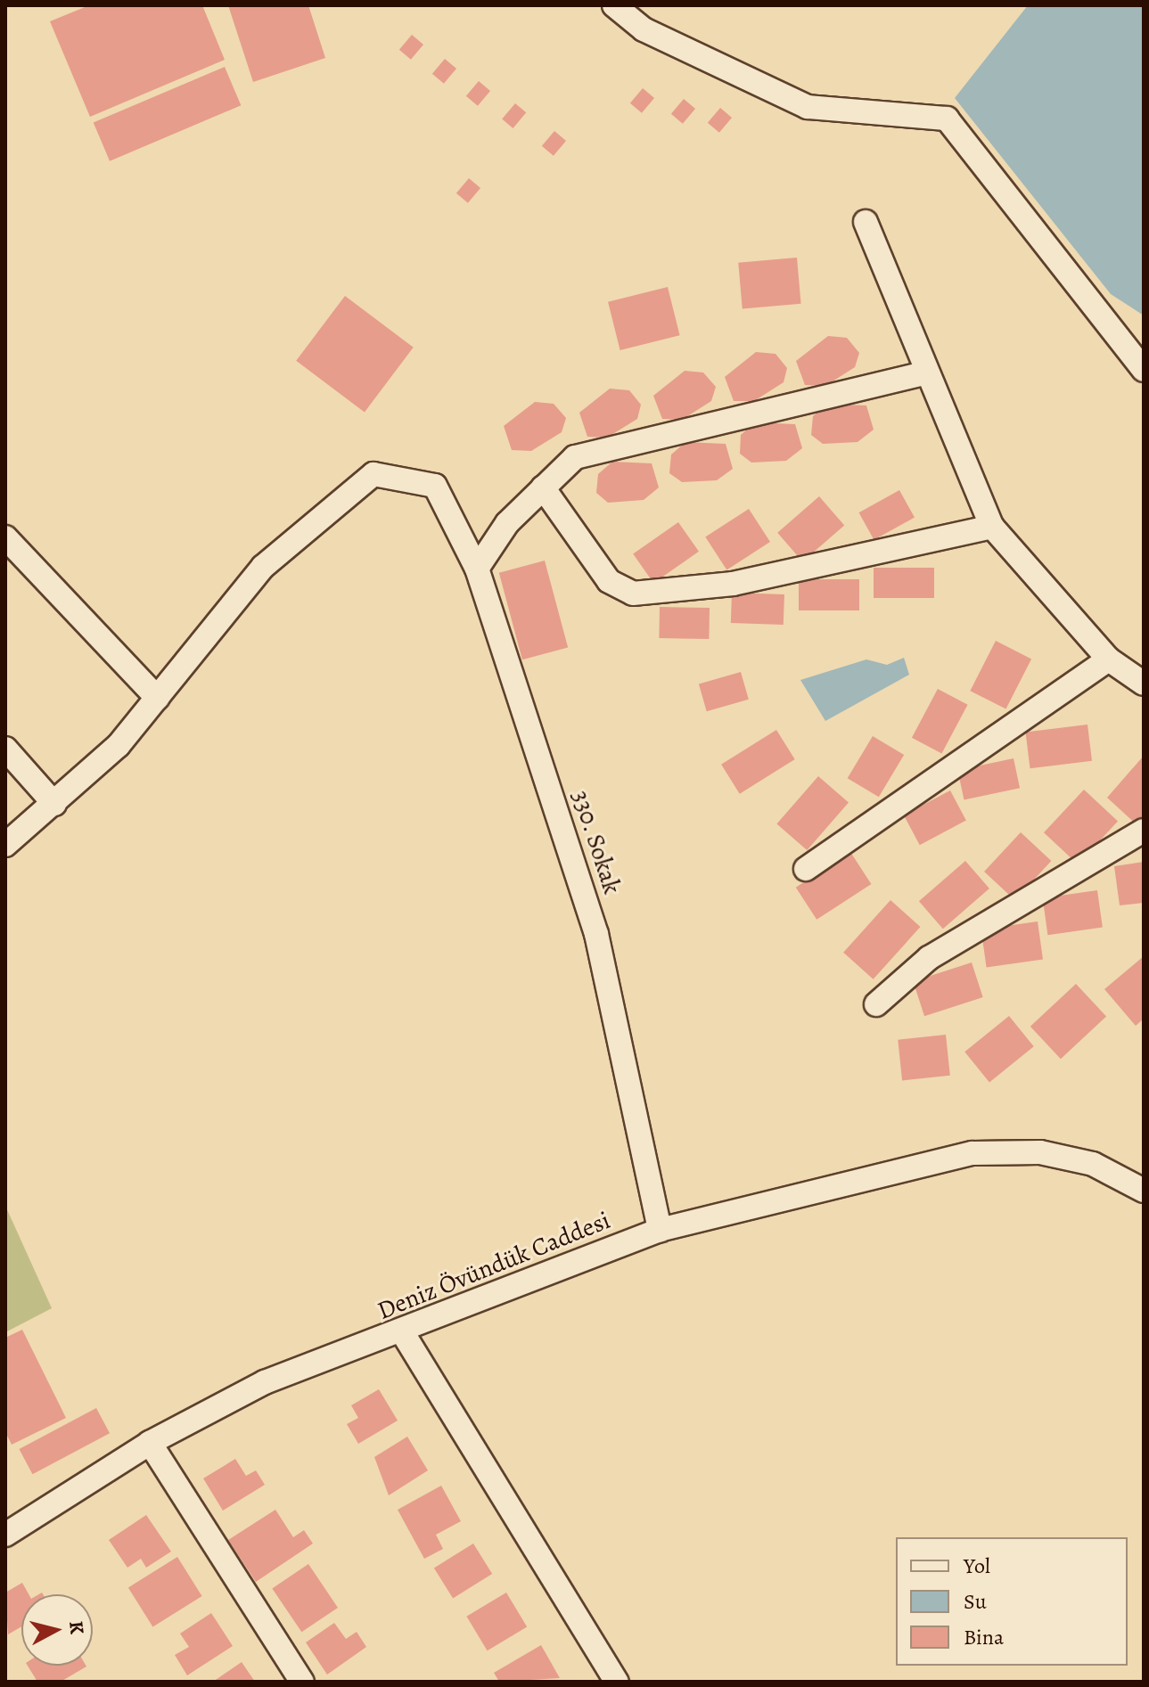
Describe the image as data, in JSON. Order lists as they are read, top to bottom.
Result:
{
  "streets": {
    "street": ["330. Sokak", "Deniz Övündük Caddesi"]
  },
  "crossings": [
    ["330. Sokak", "Deniz Övündük Caddesi"]
  ],
  "legend": ["Yol", "Su", "Bina"],
  "north": "right"
}
